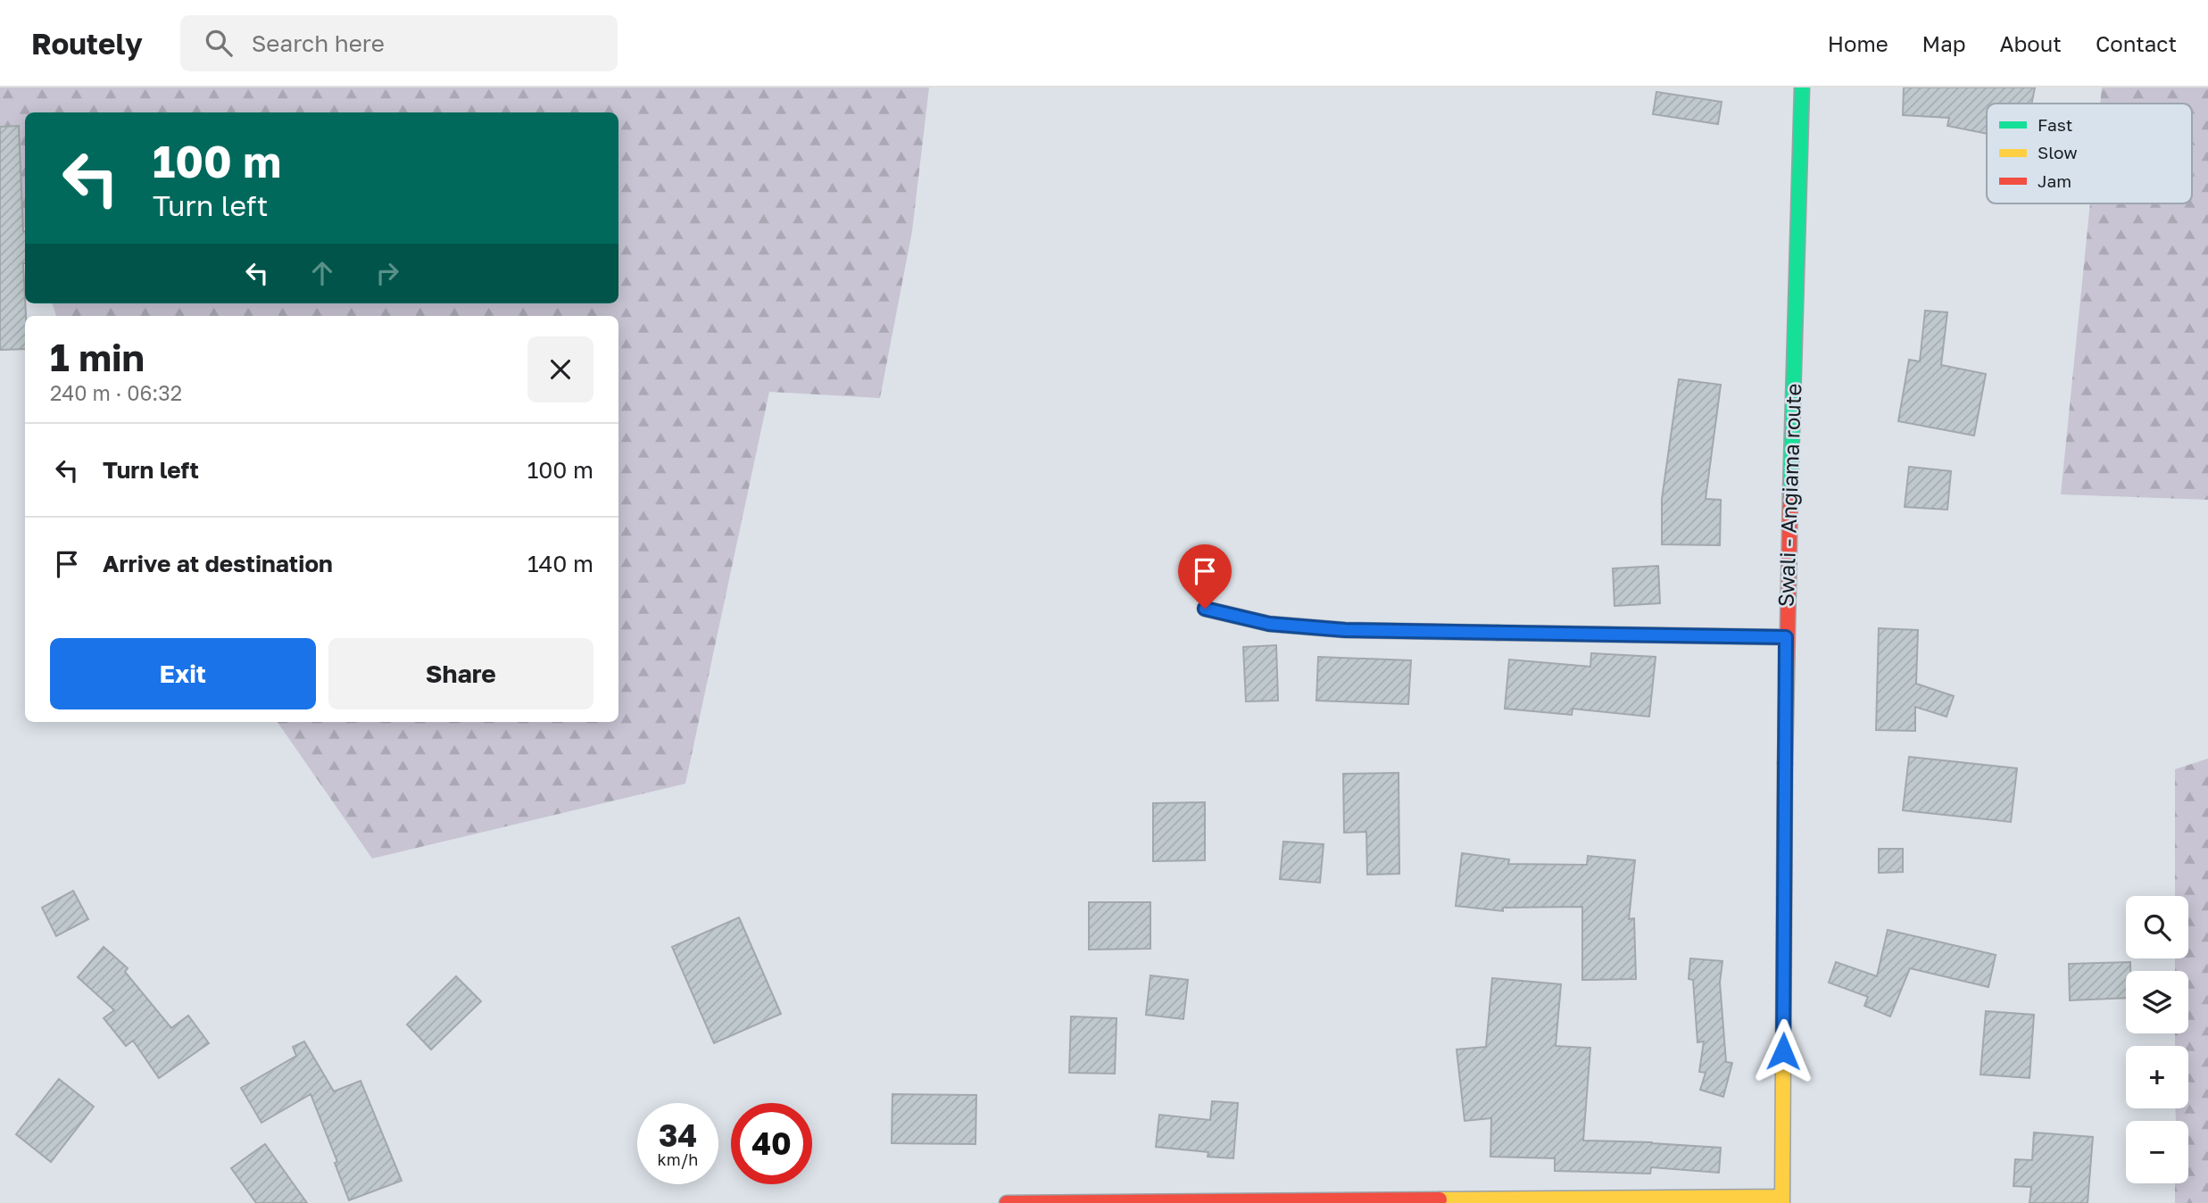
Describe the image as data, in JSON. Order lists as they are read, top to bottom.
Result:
{
  "streets": {
    "street": ["Swali - Angiama route"]
  },
  "legend": ["Fast", "Slow", "Jam"],
  "page": {
    "header": "Routely",
    "search": "Search here",
    "nav": [
      "Home",
      "Map",
      "About",
      "Contact"
    ],
    "turn": ["100 m", "Turn left"],
    "heading": ["1 min", "240 m · 06:32"],
    "list": [
      {
        "name": "Turn left",
        "value": "100 m"
      },
      {
        "name": "Arrive at destination",
        "value": "140 m"
      }
    ],
    "buttons": ["Exit", "Share"],
    "map_buttons": ["+", "−"],
    "speed": "34 km/h",
    "limit": "40"
  }
}
